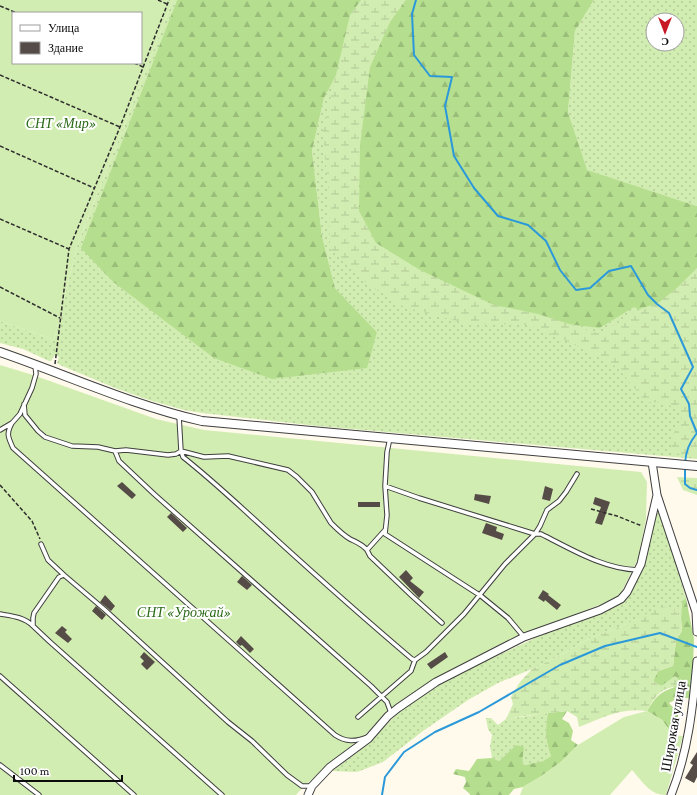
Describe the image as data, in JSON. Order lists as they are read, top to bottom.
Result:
{
  "streets": {
    "street": ["Широкая улица"]
  },
  "parks": ["СНТ «Мир»", "СНТ «Урожай»"],
  "legend": ["Улица", "Здание"],
  "scale_bar": "100 m",
  "north": "bottom"
}
